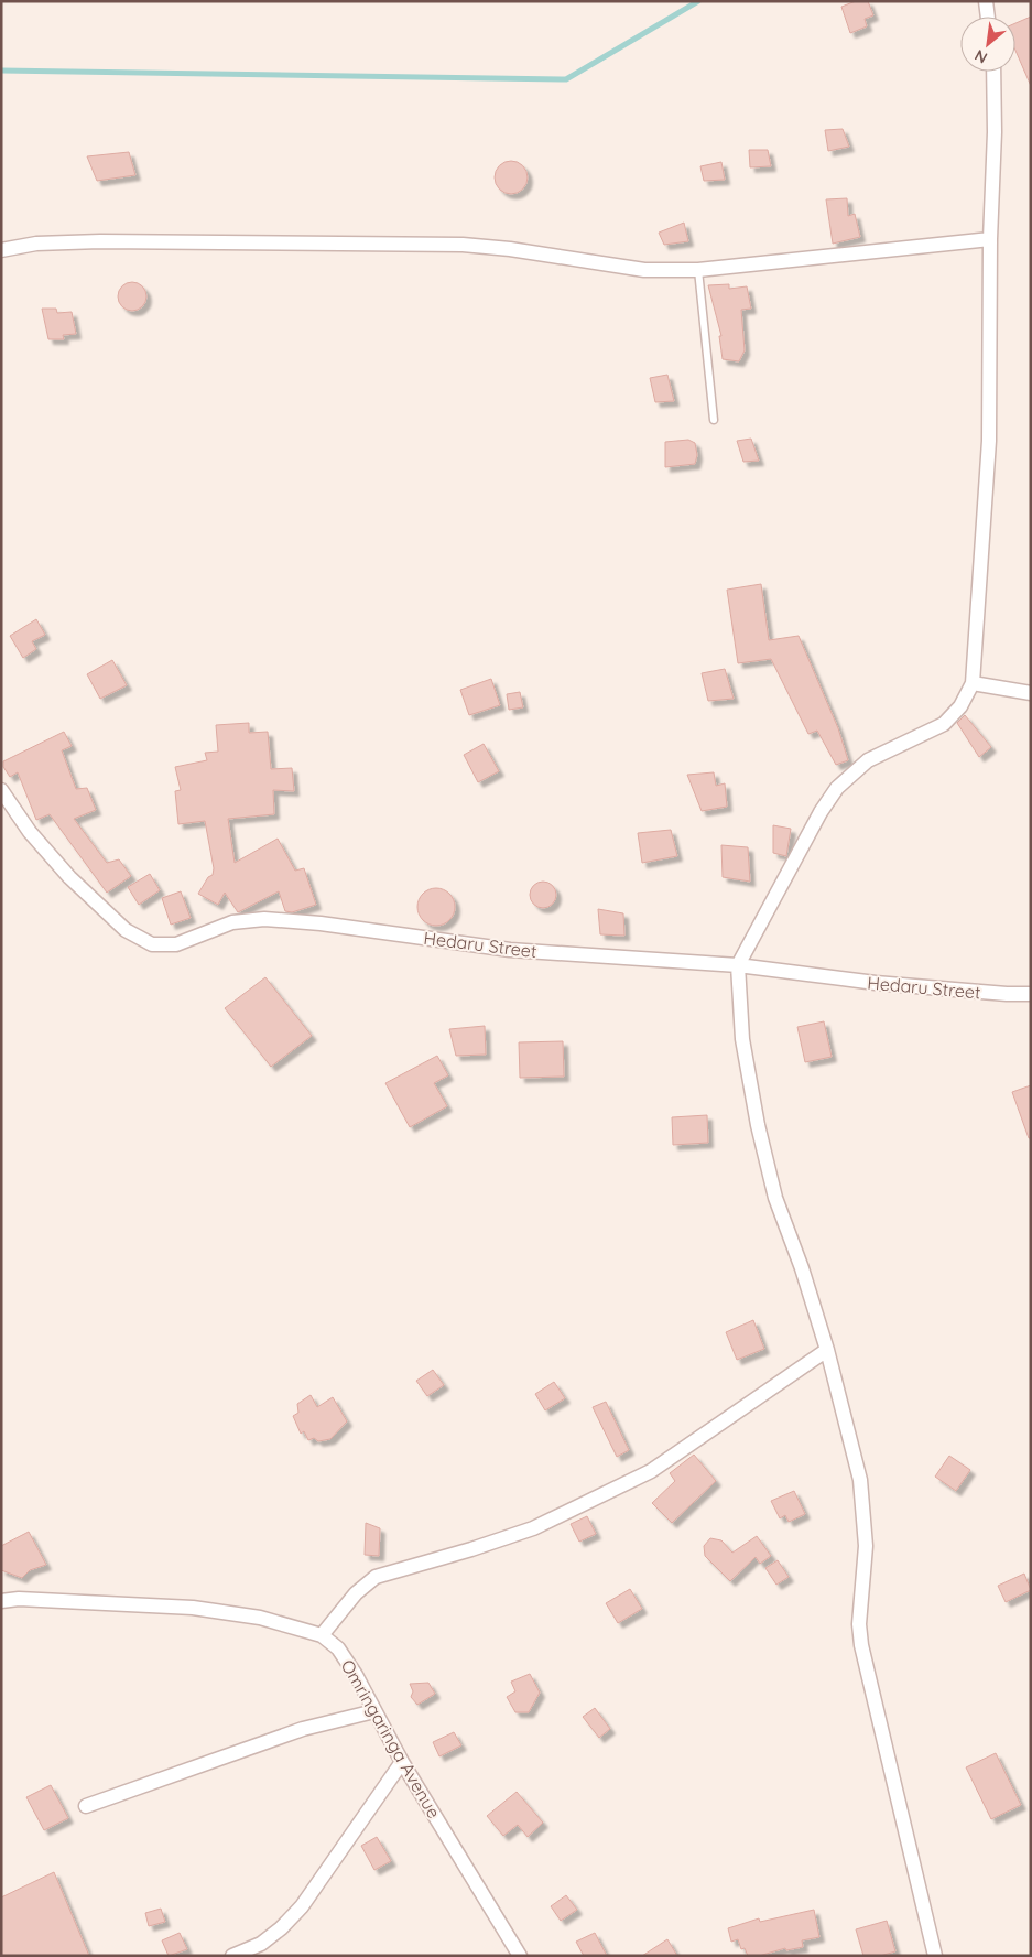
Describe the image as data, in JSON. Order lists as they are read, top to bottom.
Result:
{
  "streets": {
    "street": ["Hedaru Street", "Omringaringa Avenue"]
  },
  "north": "bottom left"
}
